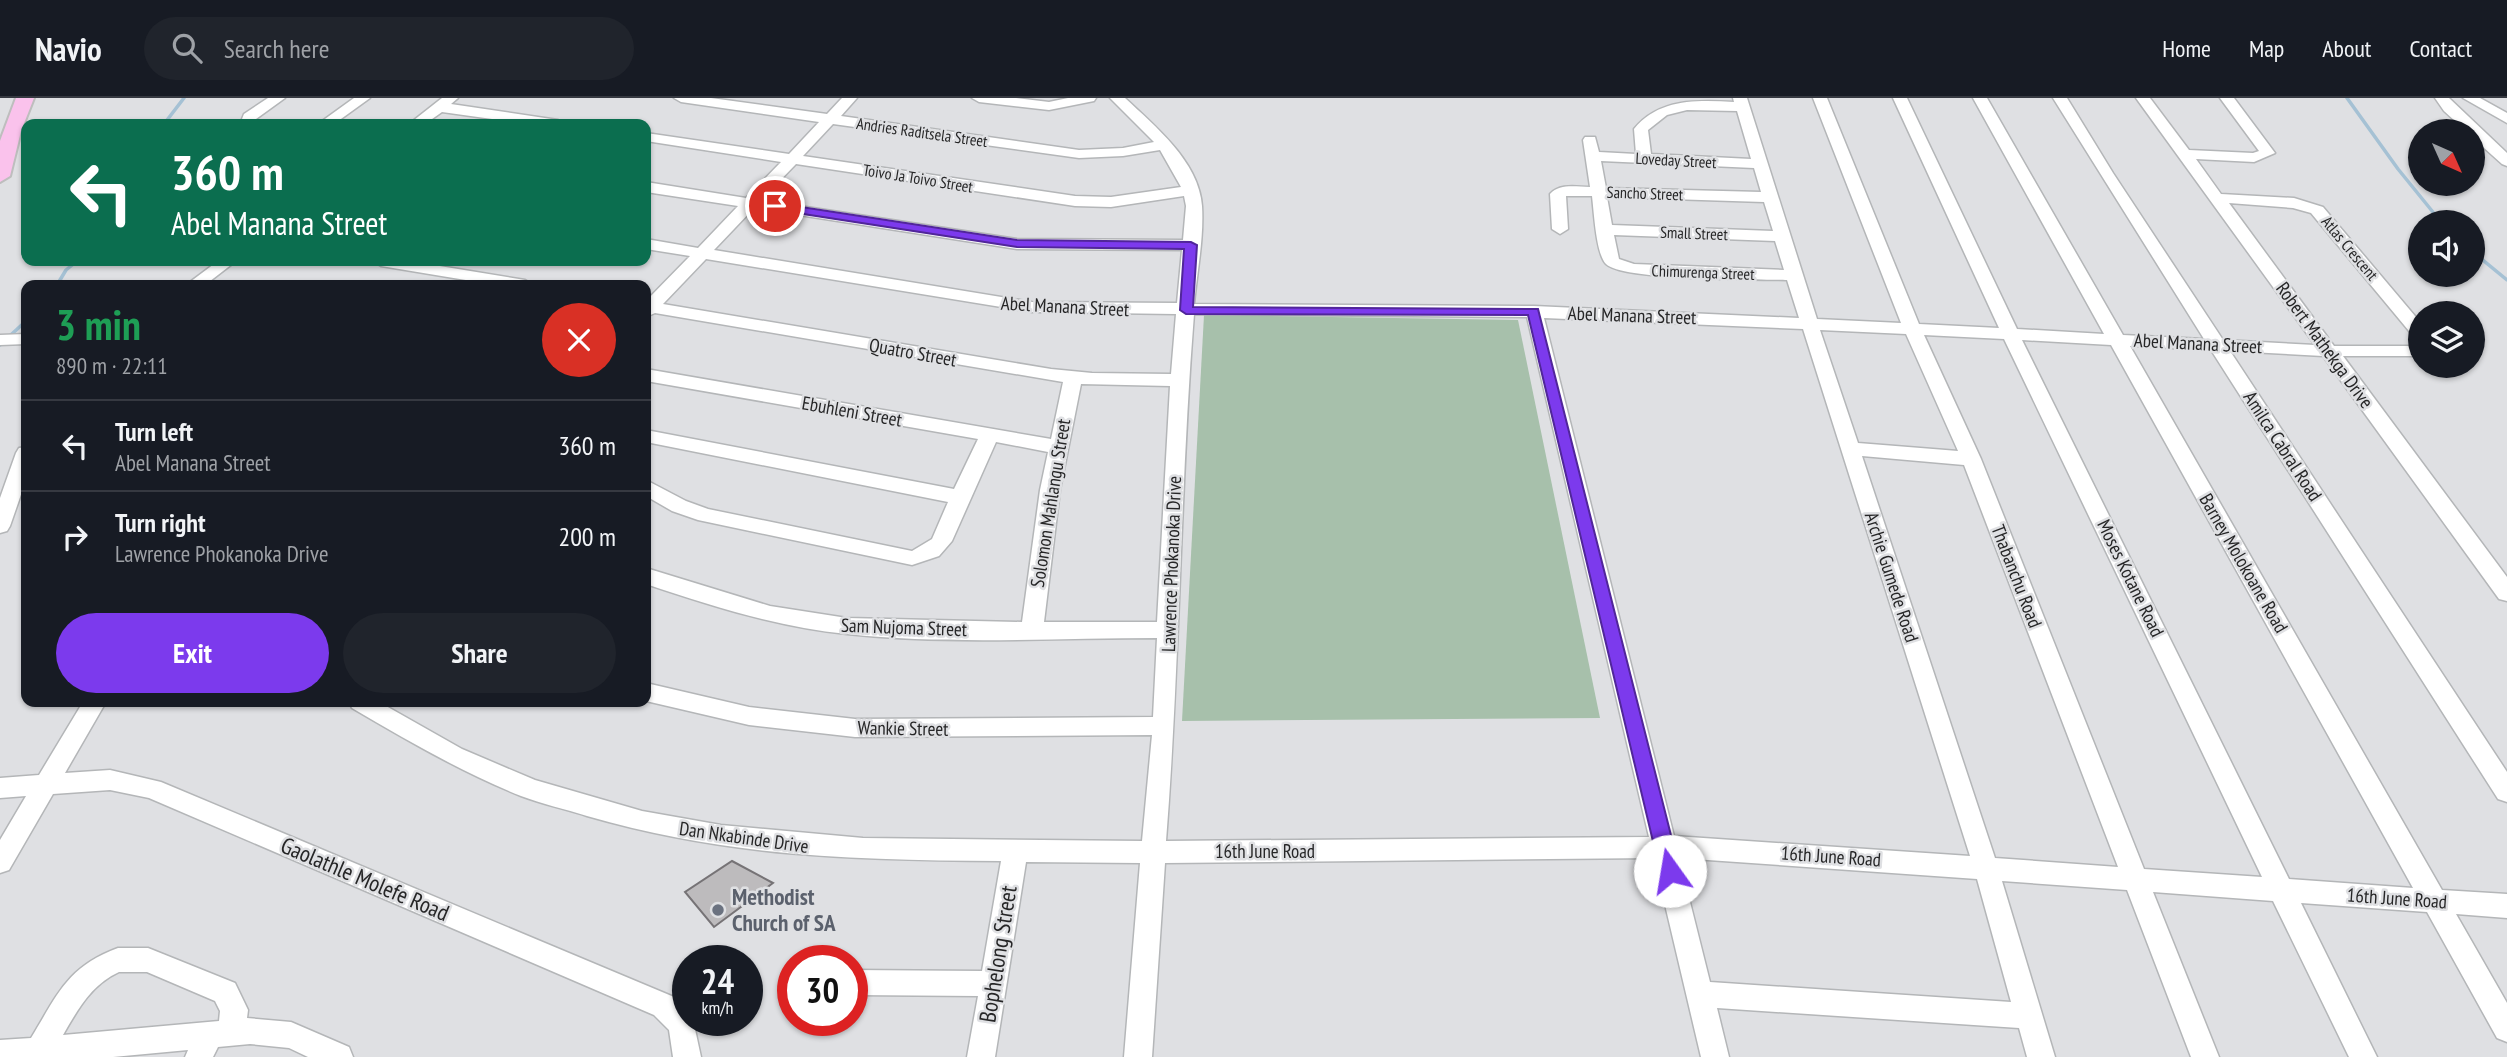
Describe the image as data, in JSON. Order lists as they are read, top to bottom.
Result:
{
  "streets": {
    "street": [
      "Andries Raditsela Street",
      "Loveday Street",
      "Toivo Ja Toivo Street",
      "Sancho Street",
      "Small Street",
      "Atlas Crescent",
      "Chimurenga Street",
      "Abel Manana Street",
      "Robert Mathekga Drive",
      "Quatro Street",
      "Ebuhleni Street",
      "Amilca Cabral Road",
      "Solomon Mahlangu Street",
      "Barney Molokoane Road",
      "Lawrence Phokanoka Drive",
      "Thabanchu Road",
      "Archie Gumede Road",
      "Moses Kotane Road",
      "Sam Nujoma Street",
      "Wankie Street",
      "Dan Nkabinde Drive",
      "16th June Road",
      "Gaolathle Molefe Road",
      "Bophelong Street"
    ]
  },
  "crossings": [
    ["Andries Raditsela Street", "Lawrence Phokanoka Drive"],
    ["Loveday Street", "Sancho Street"],
    ["Loveday Street", "Archie Gumede Road"],
    ["Toivo Ja Toivo Street", "Lawrence Phokanoka Drive"],
    ["Sancho Street", "Archie Gumede Road"],
    ["Small Street", "Chimurenga Street"],
    ["Small Street", "Archie Gumede Road"],
    ["Atlas Crescent", "Robert Mathekga Drive"],
    ["Chimurenga Street", "Archie Gumede Road"],
    ["Abel Manana Street", "Robert Mathekga Drive"],
    ["Abel Manana Street", "Amilca Cabral Road"],
    ["Abel Manana Street", "Barney Molokoane Road"],
    ["Abel Manana Street", "Lawrence Phokanoka Drive"],
    ["Abel Manana Street", "Thabanchu Road"],
    ["Abel Manana Street", "Archie Gumede Road"],
    ["Abel Manana Street", "Moses Kotane Road"],
    ["Quatro Street", "Solomon Mahlangu Street"],
    ["Quatro Street", "Lawrence Phokanoka Drive"],
    ["Ebuhleni Street", "Solomon Mahlangu Street"],
    ["Solomon Mahlangu Street", "Sam Nujoma Street"],
    ["Barney Molokoane Road", "16th June Road"],
    ["Lawrence Phokanoka Drive", "Sam Nujoma Street"],
    ["Lawrence Phokanoka Drive", "Wankie Street"],
    ["Lawrence Phokanoka Drive", "Dan Nkabinde Drive"],
    ["Lawrence Phokanoka Drive", "16th June Road"],
    ["Thabanchu Road", "16th June Road"],
    ["Archie Gumede Road", "16th June Road"],
    ["Moses Kotane Road", "16th June Road"],
    ["Dan Nkabinde Drive", "16th June Road"],
    ["Dan Nkabinde Drive", "Bophelong Street"]
  ],
  "places": ["Methodist Church of SA"],
  "north": "bottom right",
  "page": {
    "header": "Navio",
    "search": "Search here",
    "nav": [
      "Home",
      "Map",
      "About",
      "Contact"
    ],
    "turn": ["360 m", "Abel Manana Street"],
    "heading": ["3 min", "890 m · 22:11"],
    "list": [
      {
        "name": "Turn left",
        "note": "Abel Manana Street",
        "value": "360 m"
      },
      {
        "name": "Turn right",
        "note": "Lawrence Phokanoka Drive",
        "value": "200 m"
      }
    ],
    "buttons": ["Exit", "Share"],
    "speed": "24 km/h",
    "limit": "30"
  }
}
